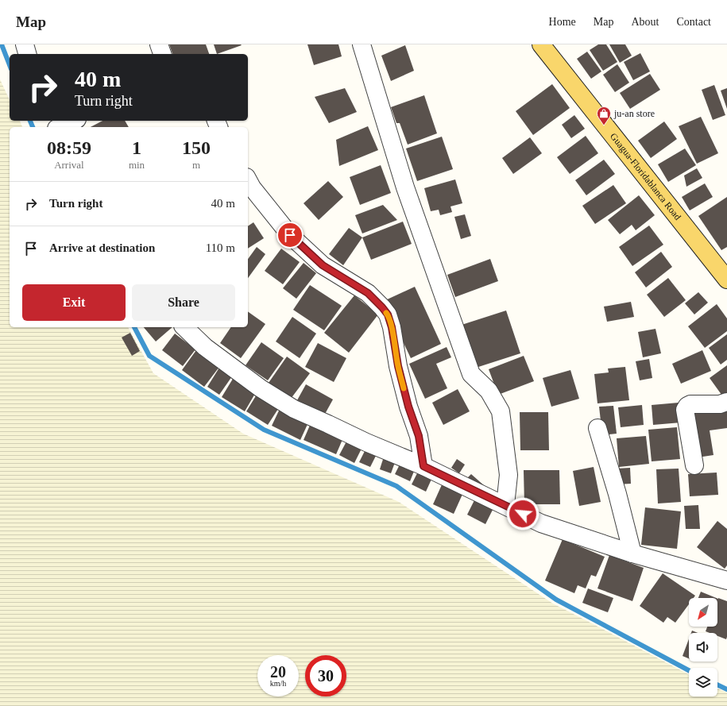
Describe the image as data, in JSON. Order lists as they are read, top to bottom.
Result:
{
  "streets": {
    "main road": ["Guagua-Floridablanca Road"]
  },
  "places": {
    "shop": ["ju-an store"]
  },
  "north": "bottom left",
  "page": {
    "header": "Map",
    "nav": [
      "Home",
      "Map",
      "About",
      "Contact"
    ],
    "turn": ["40 m", "Turn right"],
    "eta": [
      "08:59",
      "Arrival",
      "1",
      "min",
      "150",
      "m"
    ],
    "list": [
      {
        "name": "Turn right",
        "value": "40 m"
      },
      {
        "name": "Arrive at destination",
        "value": "110 m"
      }
    ],
    "buttons": ["Exit", "Share"],
    "speed": "20 km/h",
    "limit": "30"
  }
}
